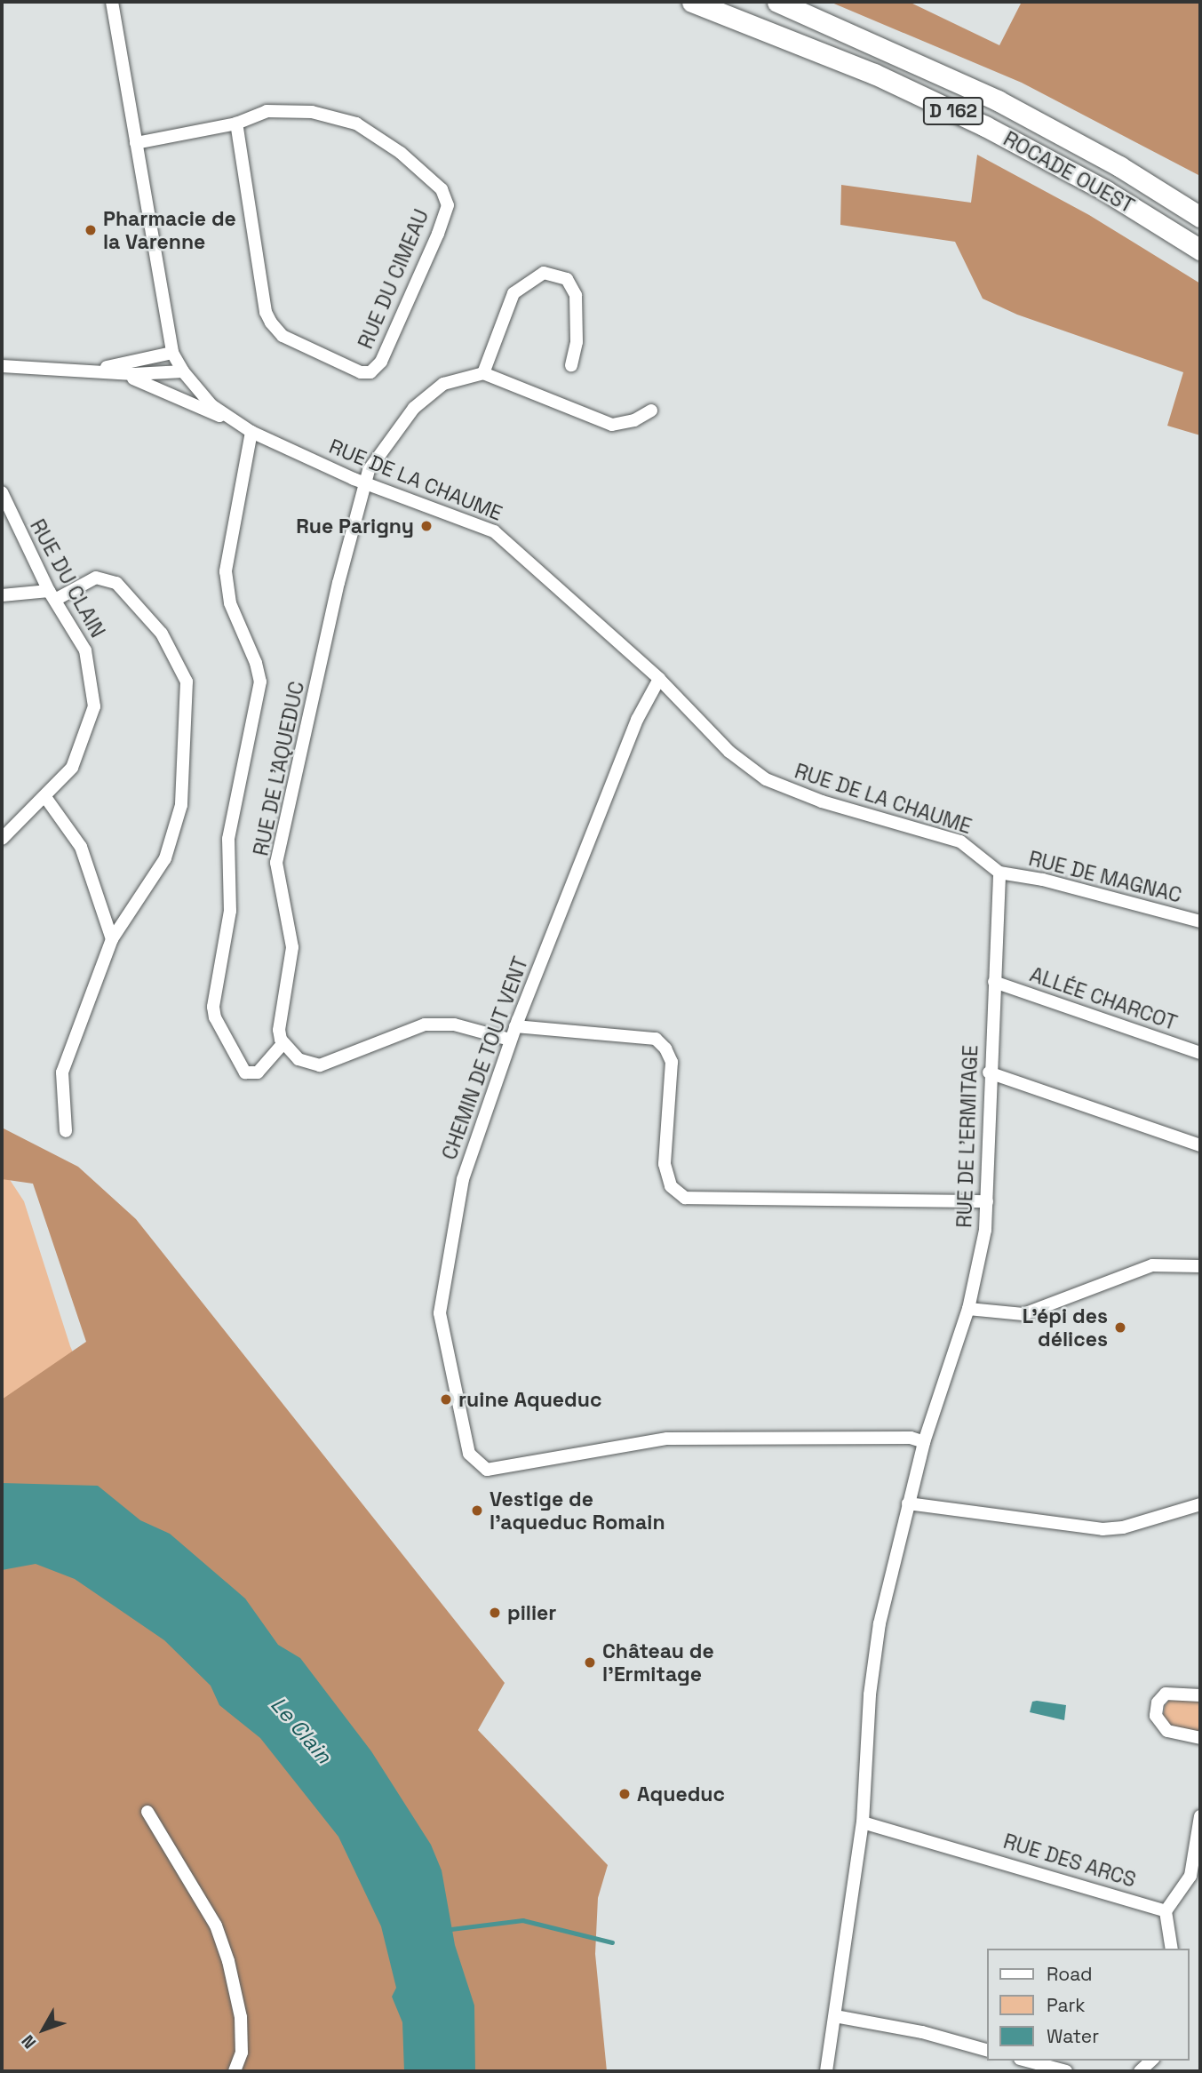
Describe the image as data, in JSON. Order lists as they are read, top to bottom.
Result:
{
  "streets": {
    "main road": ["D 162", "ROCADE OUEST"],
    "street": [
      "RUE DU CIMEAU",
      "RUE DE LA CHAUME",
      "RUE DU CLAIN",
      "RUE DE L'AQUEDUC",
      "RUE DE MAGNAC",
      "ALLÉE CHARCOT",
      "CHEMIN DE TOUT VENT",
      "RUE DE L'ERMITAGE",
      "RUE DES ARCS"
    ]
  },
  "crossings": [
    ["RUE DU CIMEAU", "RUE DE LA CHAUME"],
    ["RUE DE LA CHAUME", "RUE DE L'AQUEDUC"],
    ["RUE DE LA CHAUME", "RUE DE MAGNAC"],
    ["RUE DE LA CHAUME", "CHEMIN DE TOUT VENT"],
    ["RUE DE LA CHAUME", "RUE DE L'ERMITAGE"],
    ["RUE DE MAGNAC", "RUE DE L'ERMITAGE"],
    ["ALLÉE CHARCOT", "RUE DE L'ERMITAGE"],
    ["CHEMIN DE TOUT VENT", "RUE DE L'ERMITAGE"],
    ["RUE DE L'ERMITAGE", "RUE DES ARCS"]
  ],
  "water": ["Le Clain"],
  "places": [
    "Pharmacie de la Varenne",
    "Rue Parigny",
    "L'épi des délices",
    "ruine Aqueduc",
    "Vestige de l'aqueduc Romain",
    "pilier",
    "Château de l'Ermitage",
    "Aqueduc"
  ],
  "legend": ["Road", "Park", "Water"],
  "north": "bottom left"
}
